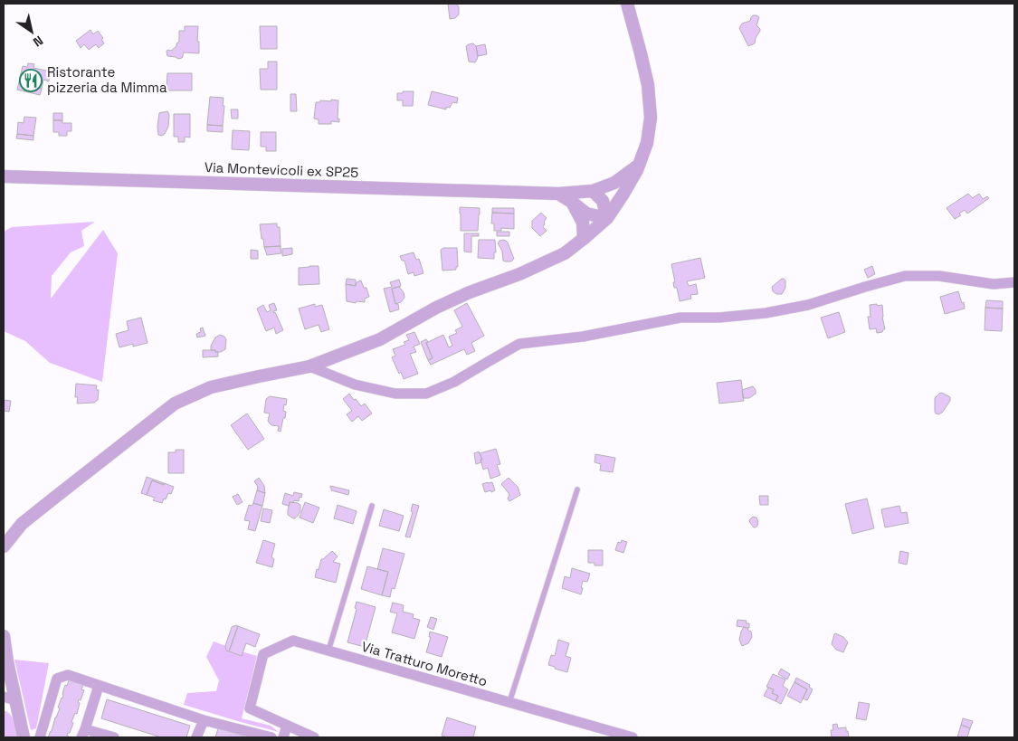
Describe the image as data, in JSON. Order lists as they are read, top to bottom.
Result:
{
  "streets": {
    "street": ["Via Montevicoli ex SP25", "Via Tratturo Moretto"]
  },
  "places": {
    "restaurant": ["Ristorante pizzeria da Mimma"]
  },
  "north": "bottom right"
}
